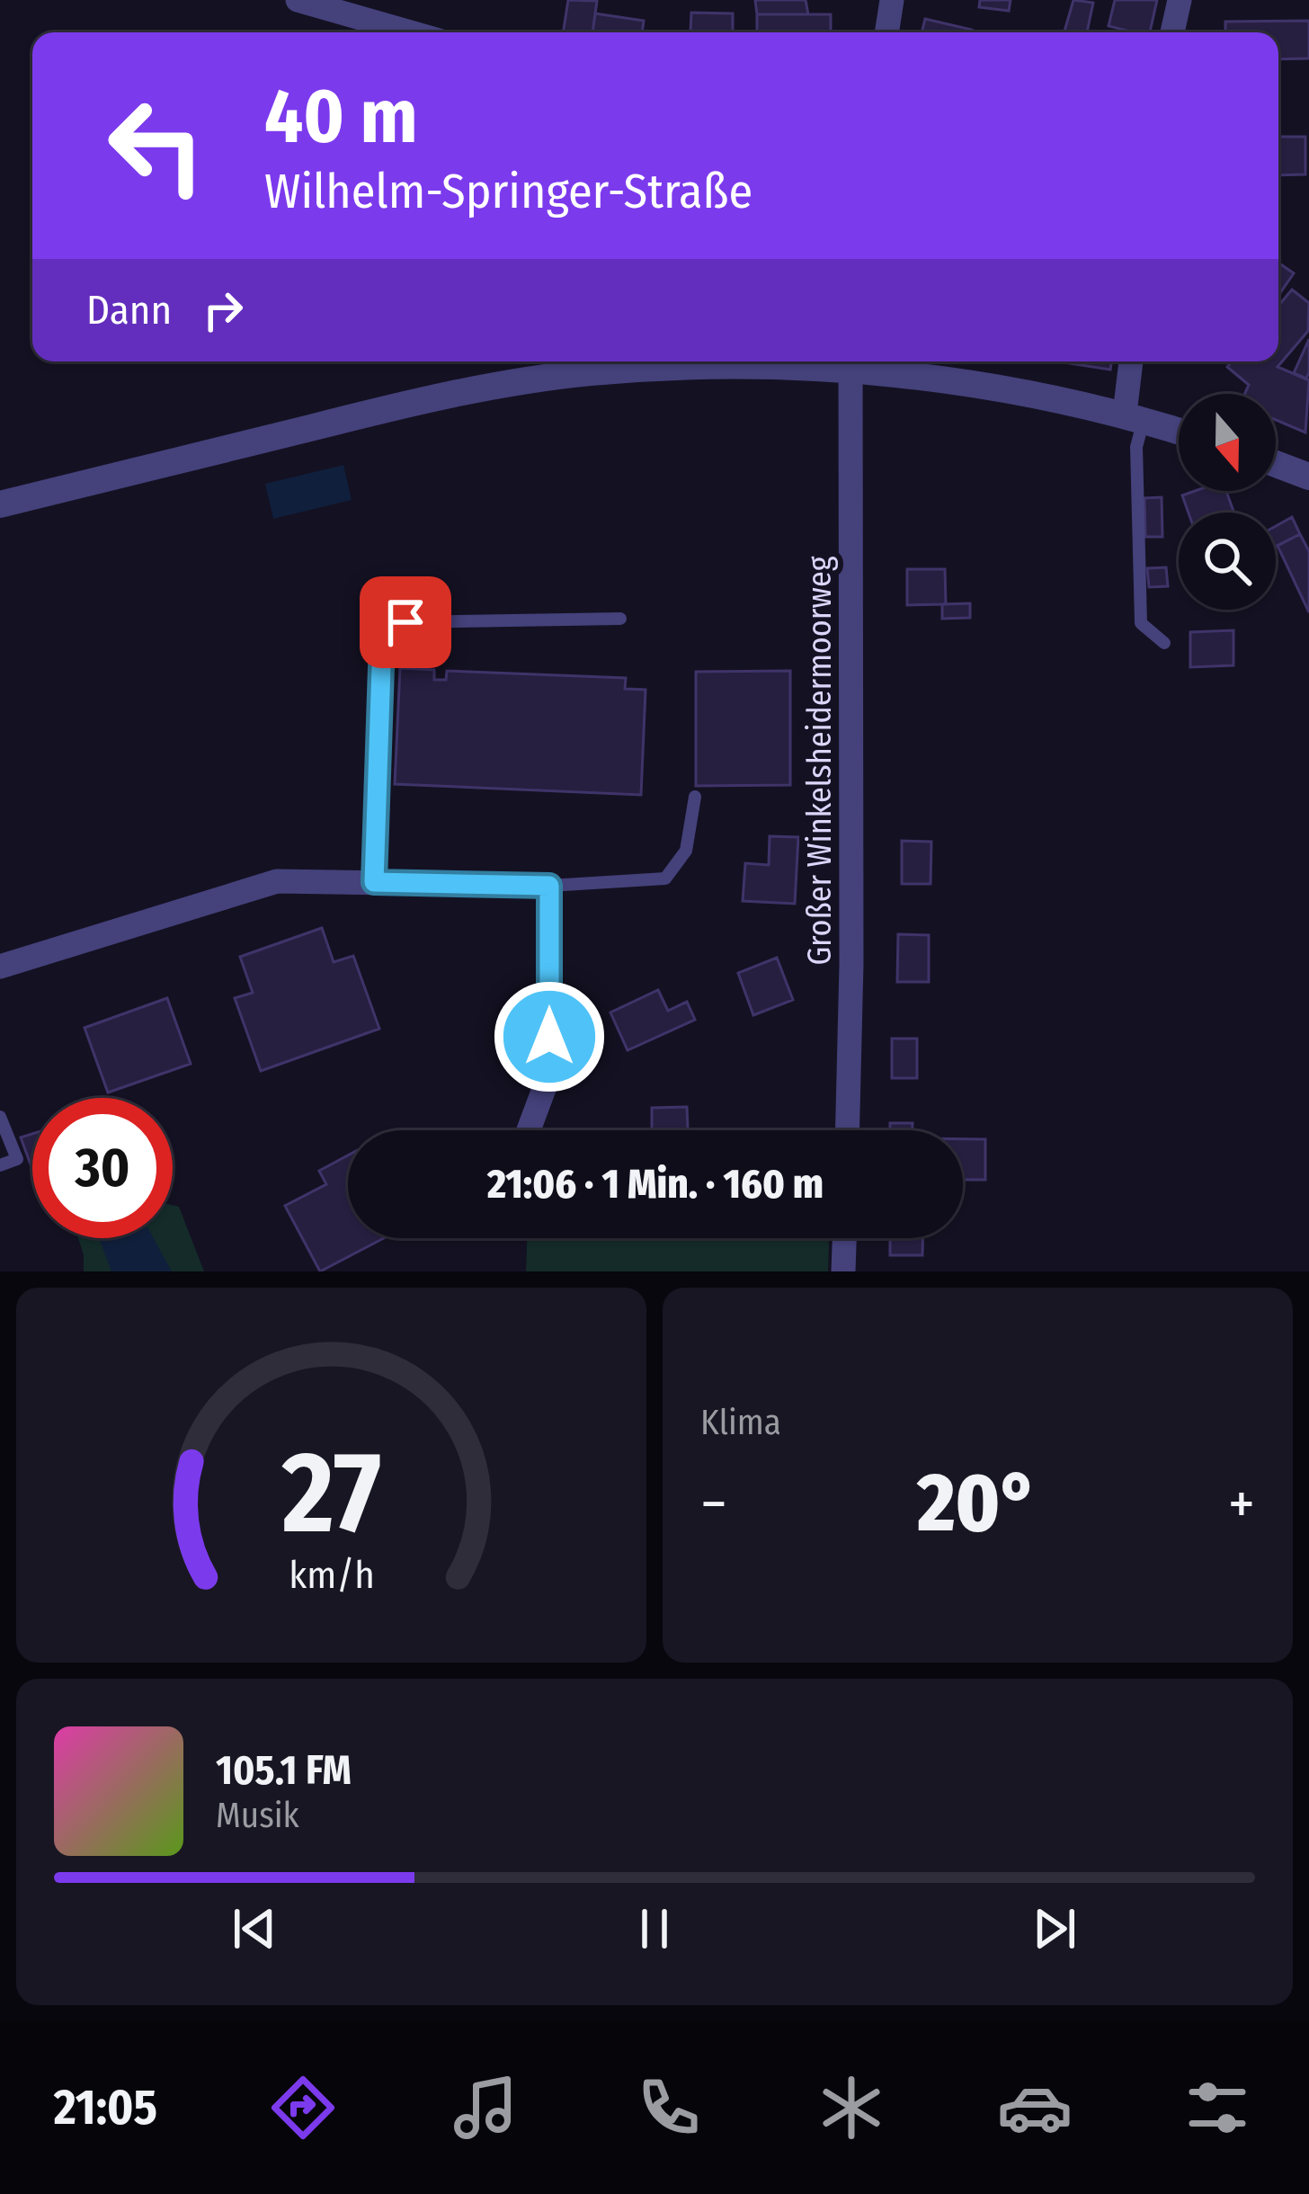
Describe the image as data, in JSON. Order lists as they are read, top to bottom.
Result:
{
  "streets": {
    "street": ["Großer Winkelsheidermoorweg"]
  },
  "north": "bottom",
  "page": {
    "turn": ["40 m", "Wilhelm-Springer-Straße"],
    "then": "Dann",
    "limit": "30",
    "trip": "21:06 · 1 Min. · 160 m",
    "tile": "Klima",
    "heat": ["−", "20°", "+"],
    "song": ["105.1 FM", "Musik"],
    "tabs": "21:05",
    "gauge": ["27", "km/h"]
  }
}
